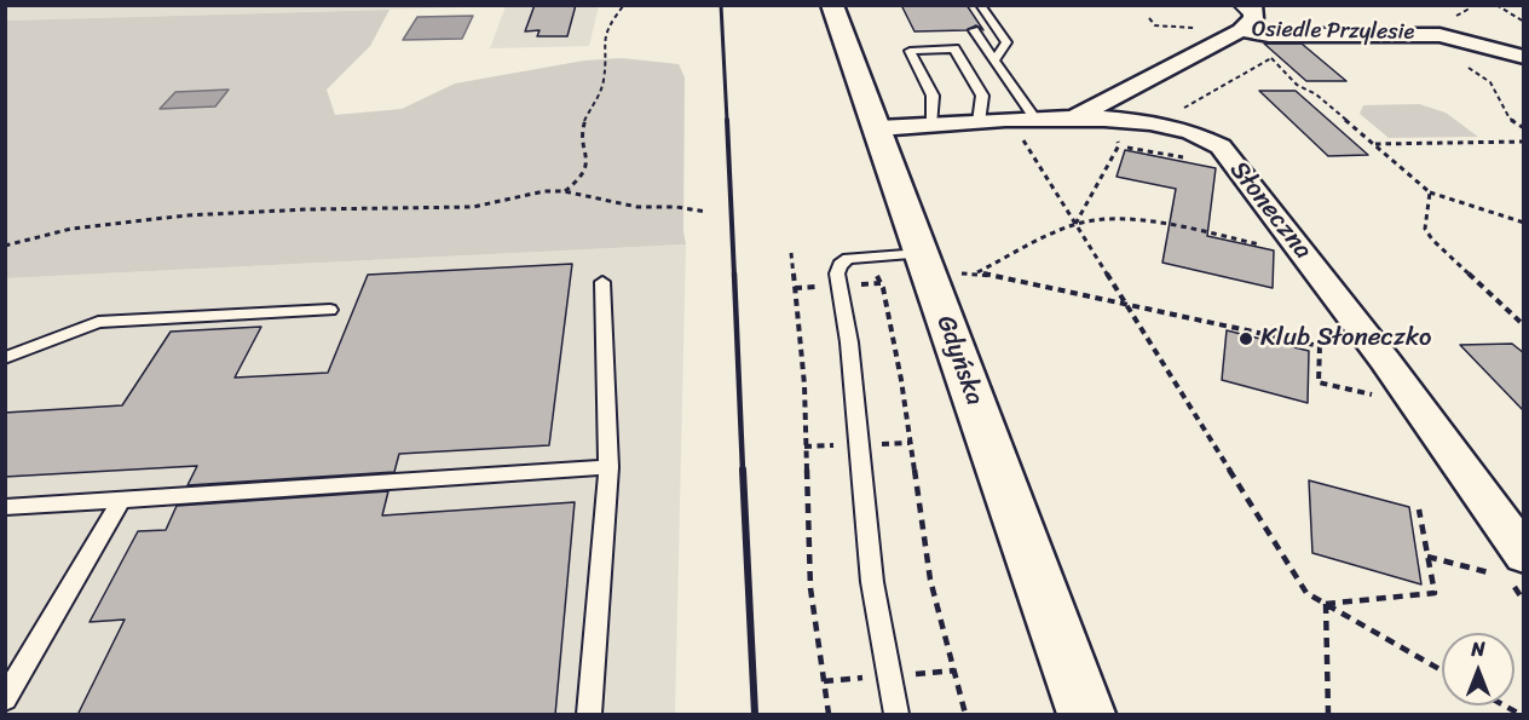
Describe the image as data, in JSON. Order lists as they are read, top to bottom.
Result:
{
  "streets": {
    "main road": ["Gdyńska"],
    "street": ["Osiedle Przylesie", "Słoneczna"]
  },
  "crossings": [
    ["Osiedle Przylesie", "Słoneczna"],
    ["Słoneczna", "Gdyńska"]
  ],
  "places": ["Klub Słoneczko"],
  "north": "top"
}
